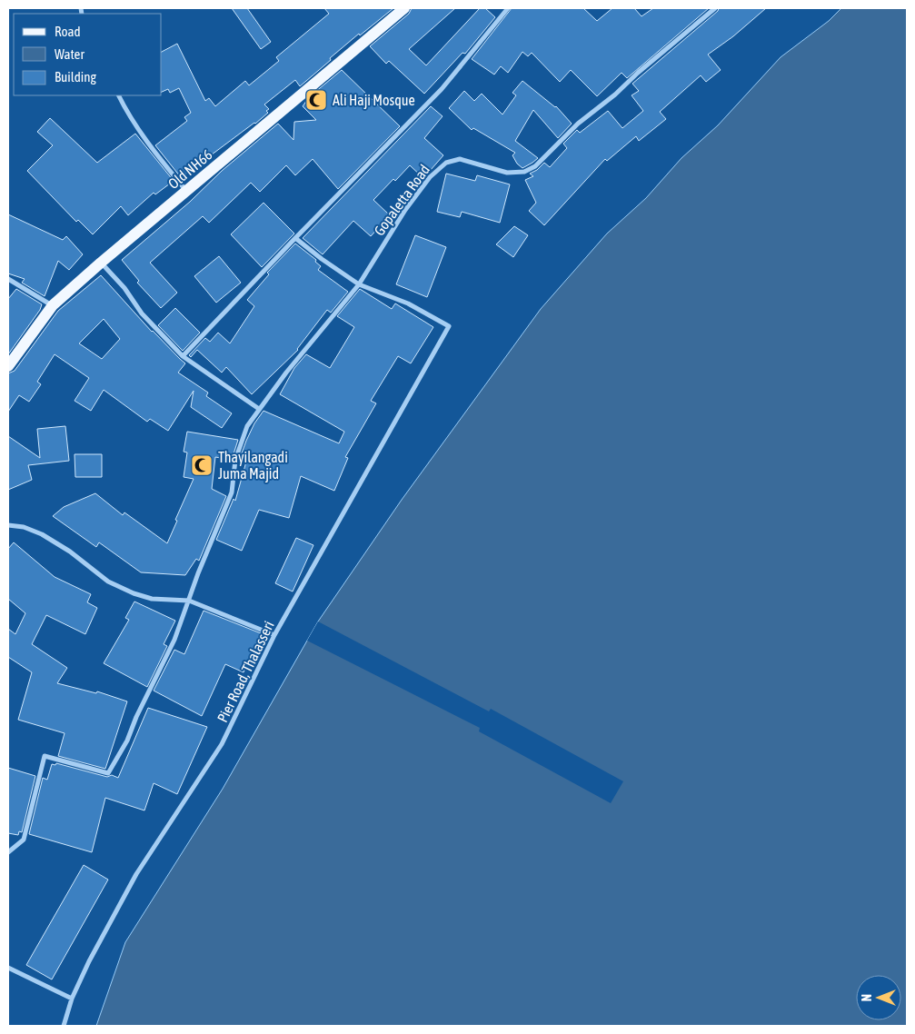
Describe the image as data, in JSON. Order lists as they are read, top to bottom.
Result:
{
  "streets": {
    "main road": ["Old NH66"],
    "street": ["Gopaletta Road", "Pier Road, Thalasseri"]
  },
  "crossings": [
    ["Gopaletta Road", "Pier Road, Thalasseri"]
  ],
  "places": {
    "mosque": ["Ali Haji Mosque", "Thayilangadi Juma Majid"]
  },
  "legend": ["Road", "Water", "Building"],
  "north": "left"
}
